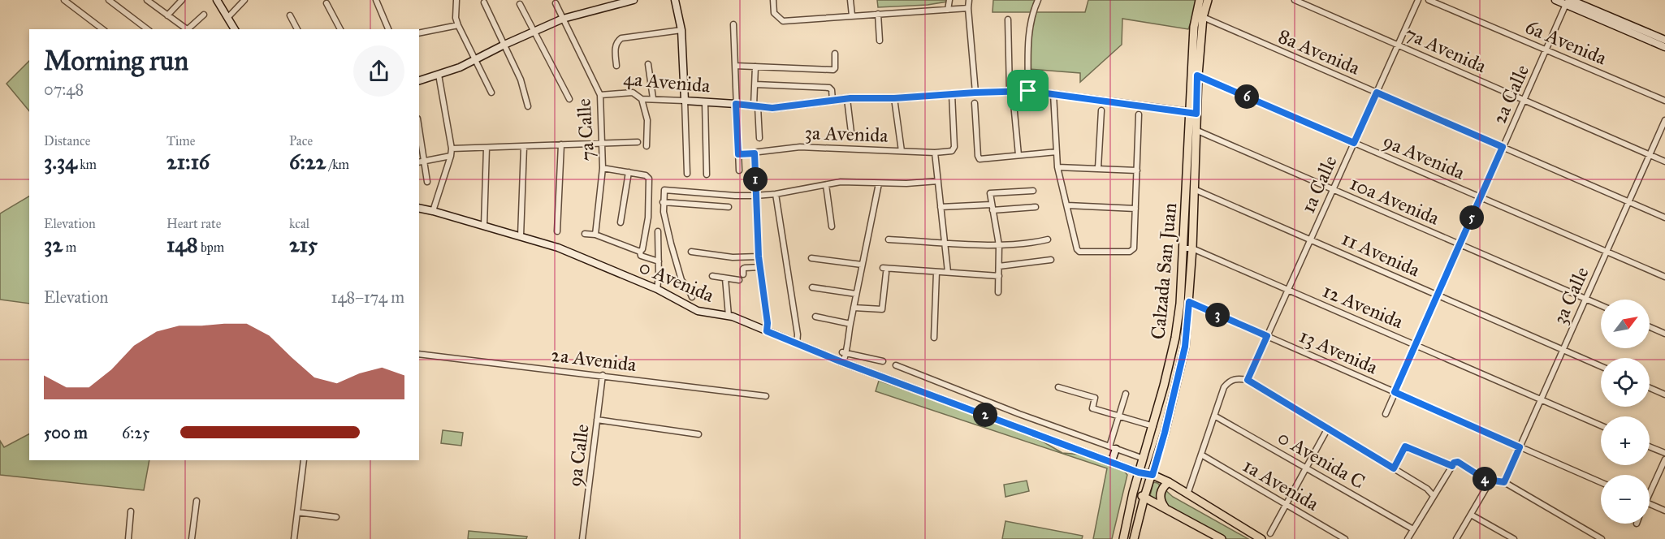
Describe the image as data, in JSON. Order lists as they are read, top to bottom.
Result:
{
  "streets": {
    "main road": ["Calzada San Juan"],
    "street": [
      "6a Avenida",
      "7a Avenida",
      "8a Avenida",
      "4a Avenida",
      "2a Calle",
      "7a Calle",
      "3a Avenida",
      "9a Avenida",
      "1a Calle",
      "10a Avenida",
      "11 Avenida",
      "0 Avenida",
      "3a Calle",
      "12 Avenida",
      "13 Avenida",
      "2a Avenida",
      "9a Calle",
      "0 Avenida C",
      "1a Avenida"
    ]
  },
  "crossings": [
    ["6a Avenida", "2a Calle"],
    ["7a Avenida", "2a Calle"],
    ["7a Avenida", "1a Calle"],
    ["7a Avenida", "3a Calle"],
    ["8a Avenida", "2a Calle"],
    ["8a Avenida", "1a Calle"],
    ["8a Avenida", "Calzada San Juan"],
    ["8a Avenida", "3a Calle"],
    ["4a Avenida", "7a Calle"],
    ["4a Avenida", "3a Avenida"],
    ["4a Avenida", "Calzada San Juan"],
    ["2a Calle", "9a Avenida"],
    ["2a Calle", "10a Avenida"],
    ["2a Calle", "11 Avenida"],
    ["2a Calle", "12 Avenida"],
    ["2a Calle", "13 Avenida"],
    ["9a Avenida", "1a Calle"],
    ["9a Avenida", "Calzada San Juan"],
    ["9a Avenida", "3a Calle"],
    ["1a Calle", "10a Avenida"],
    ["1a Calle", "11 Avenida"],
    ["1a Calle", "12 Avenida"],
    ["1a Calle", "13 Avenida"],
    ["10a Avenida", "Calzada San Juan"],
    ["10a Avenida", "3a Calle"],
    ["11 Avenida", "Calzada San Juan"],
    ["11 Avenida", "3a Calle"],
    ["Calzada San Juan", "0 Avenida"],
    ["Calzada San Juan", "12 Avenida"],
    ["Calzada San Juan", "13 Avenida"],
    ["3a Calle", "12 Avenida"],
    ["3a Calle", "13 Avenida"],
    ["2a Avenida", "9a Calle"]
  ],
  "north": "top right",
  "page": {
    "heading": ["Morning run", "07:48"],
    "pins": [
      "6",
      "1",
      "5",
      "3",
      "2",
      "4"
    ],
    "stats": [
      ["Distance", "3.34 km"],
      ["Time", "21:16"],
      ["Pace", "6:22 /km"],
      ["Elevation", "32 m"],
      ["Heart rate", "148 bpm"],
      ["kcal", "215"]
    ],
    "chart": ["Elevation", "148–174 m"],
    "map_buttons": ["+", "−"],
    "list": [
      {
        "name": "500 m",
        "note": "6:25"
      }
    ]
  }
}
